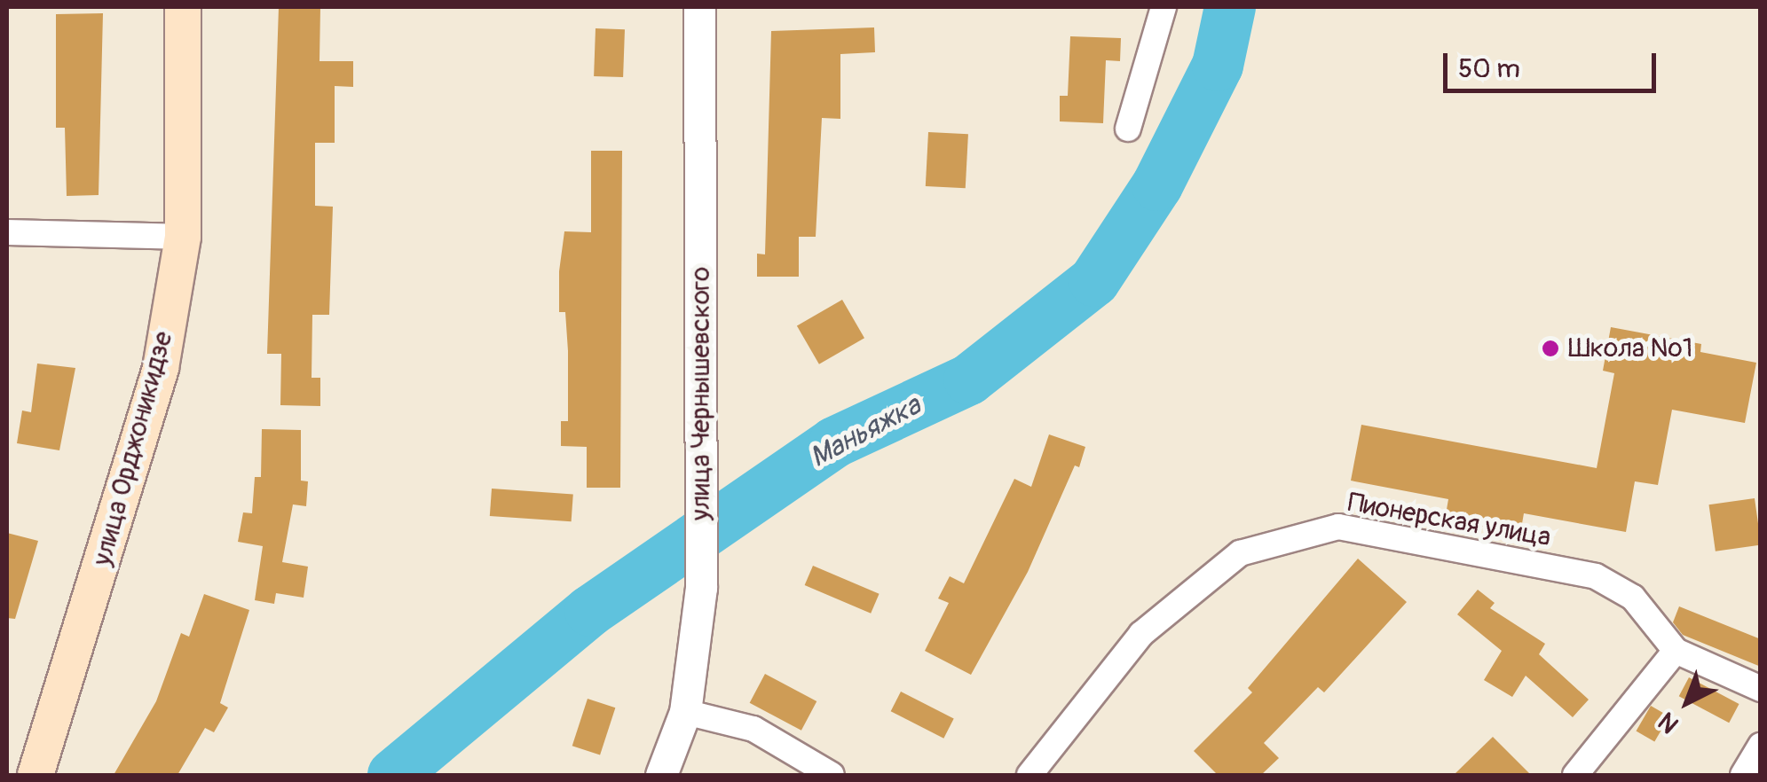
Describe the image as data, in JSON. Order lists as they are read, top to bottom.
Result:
{
  "streets": {
    "main road": ["улица Орджоникидзе"],
    "street": ["улица Чернышевского", "Пионерская улица"]
  },
  "water": ["Маньяжка"],
  "places": ["Школа №1"],
  "scale_bar": "50 m",
  "north": "bottom left"
}
